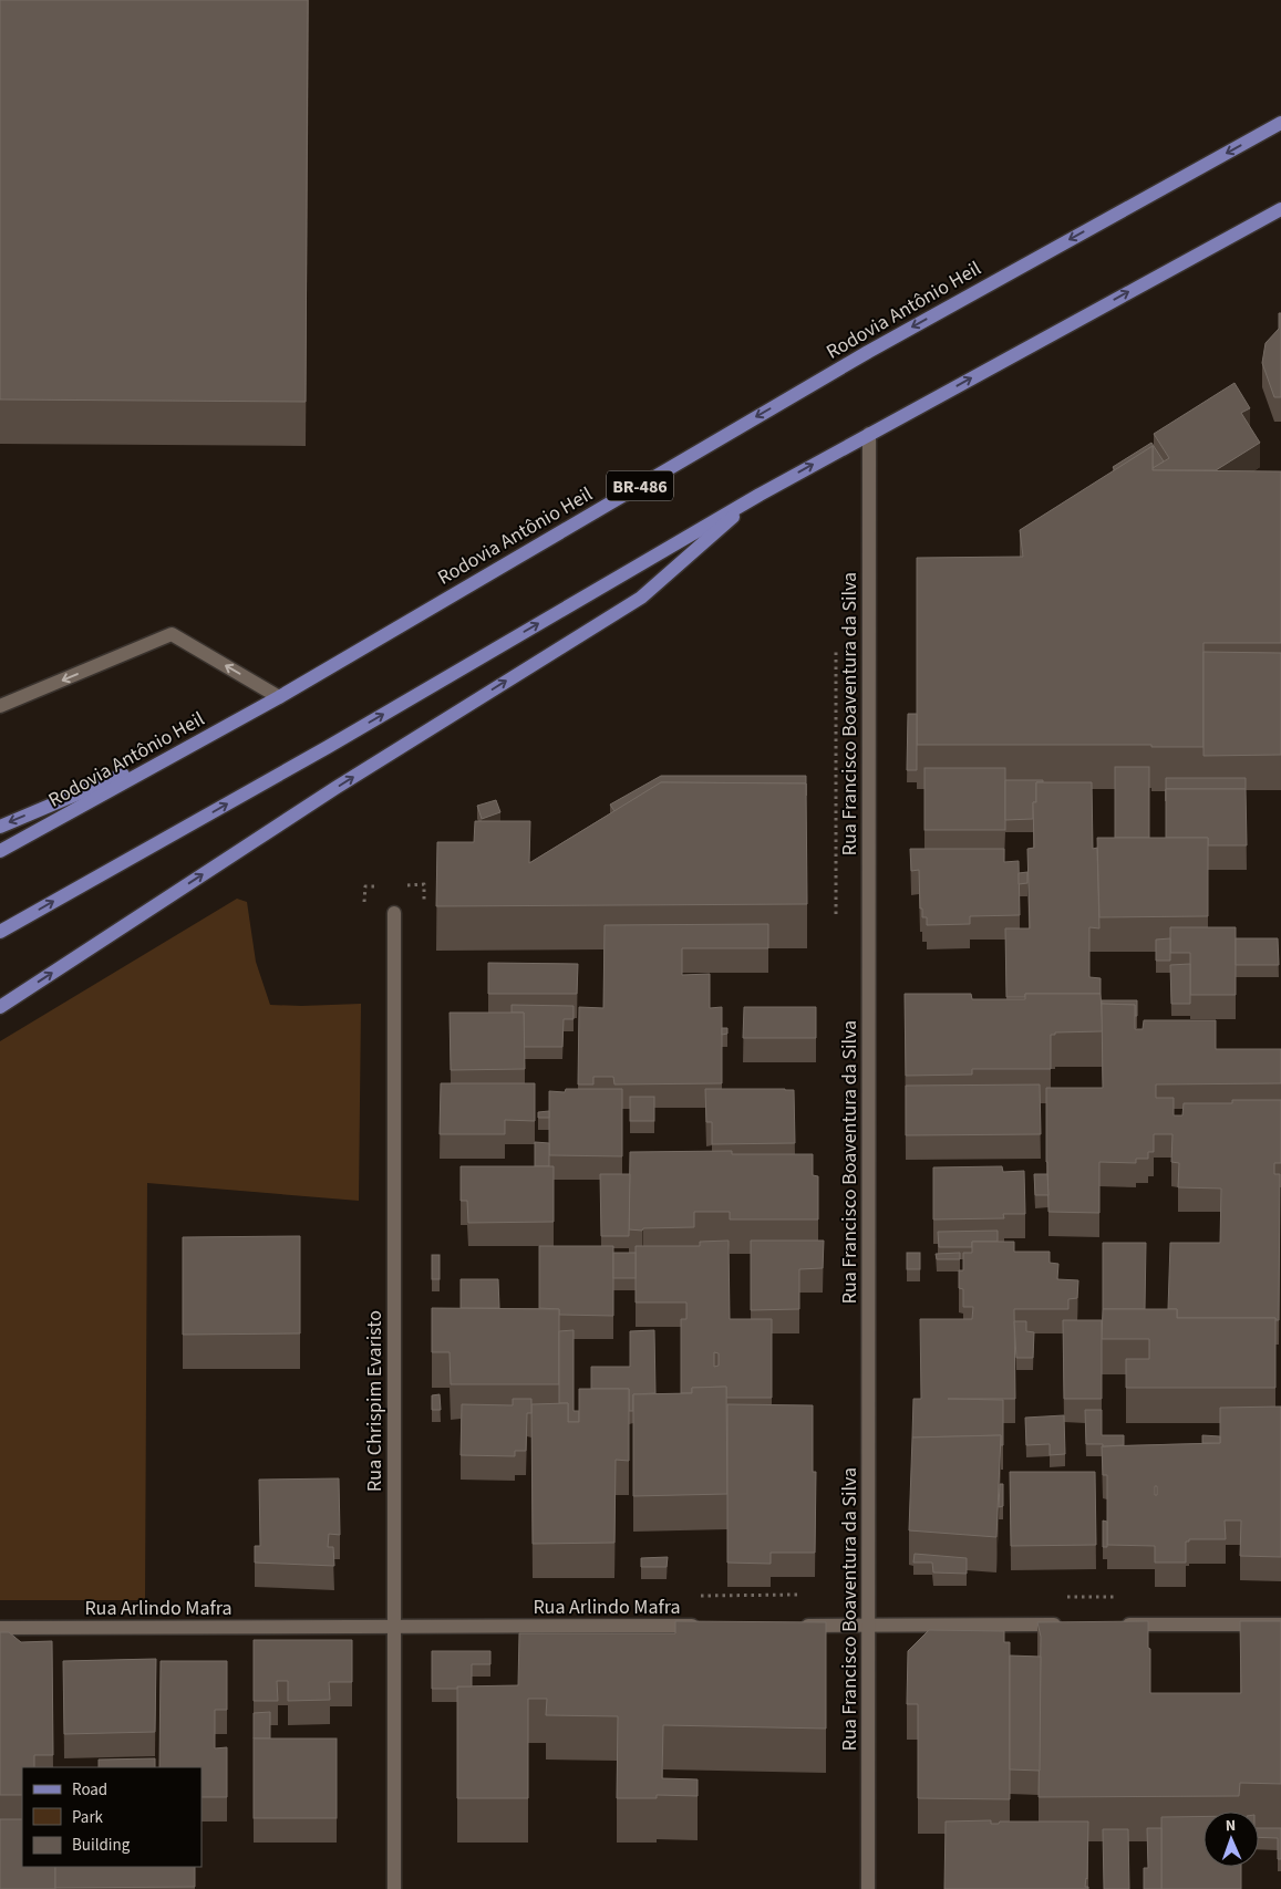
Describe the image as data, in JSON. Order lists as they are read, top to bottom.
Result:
{
  "streets": {
    "main road": ["Rodovia Antônio Heil", "BR-486"],
    "street": ["Rua Francisco Boaventura da Silva", "Rua Chrispim Evaristo", "Rua Arlindo Mafra"]
  },
  "crossings": [
    ["Rua Chrispim Evaristo", "Rua Arlindo Mafra"]
  ],
  "legend": ["Road", "Park", "Building"],
  "north": "top"
}
